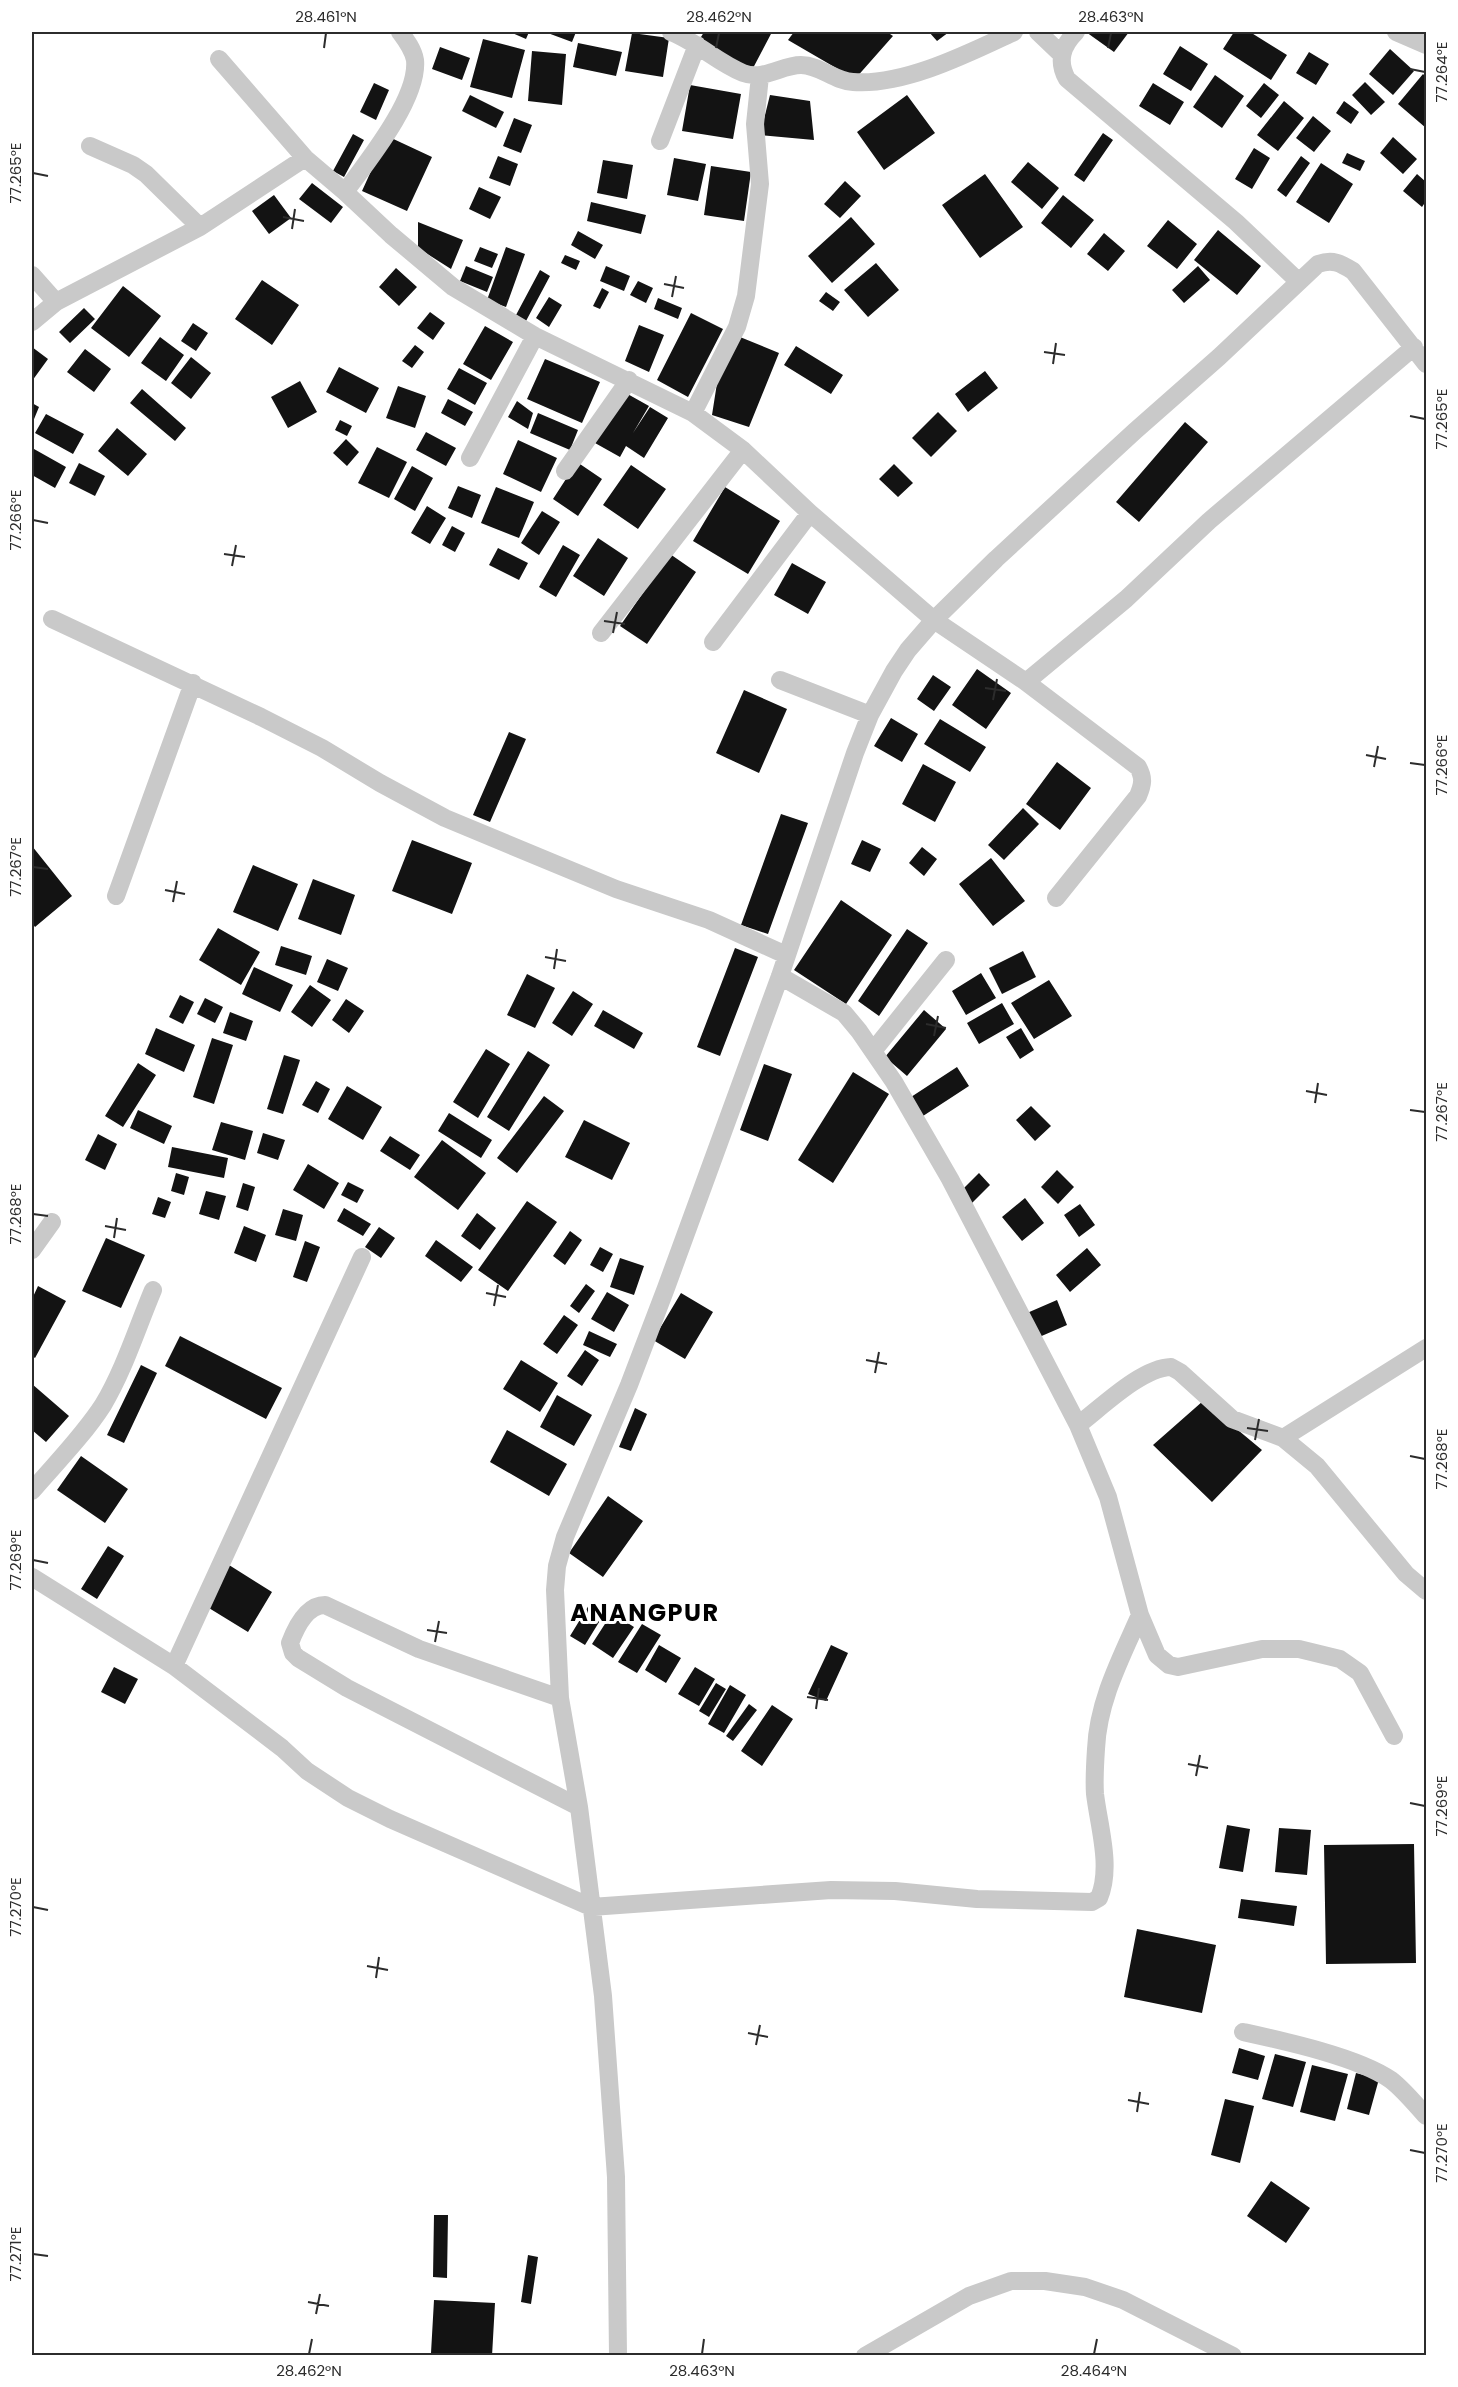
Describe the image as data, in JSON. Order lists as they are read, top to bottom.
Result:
{
  "districts": ["ANANGPUR"],
  "coordinates": [
    "28.461°N",
    "28.462°N",
    "28.463°N",
    "77.264°E",
    "77.265°E",
    "77.266°E",
    "77.267°E",
    "77.268°E",
    "77.269°E",
    "77.270°E",
    "77.271°E",
    "28.464°N"
  ]
}
